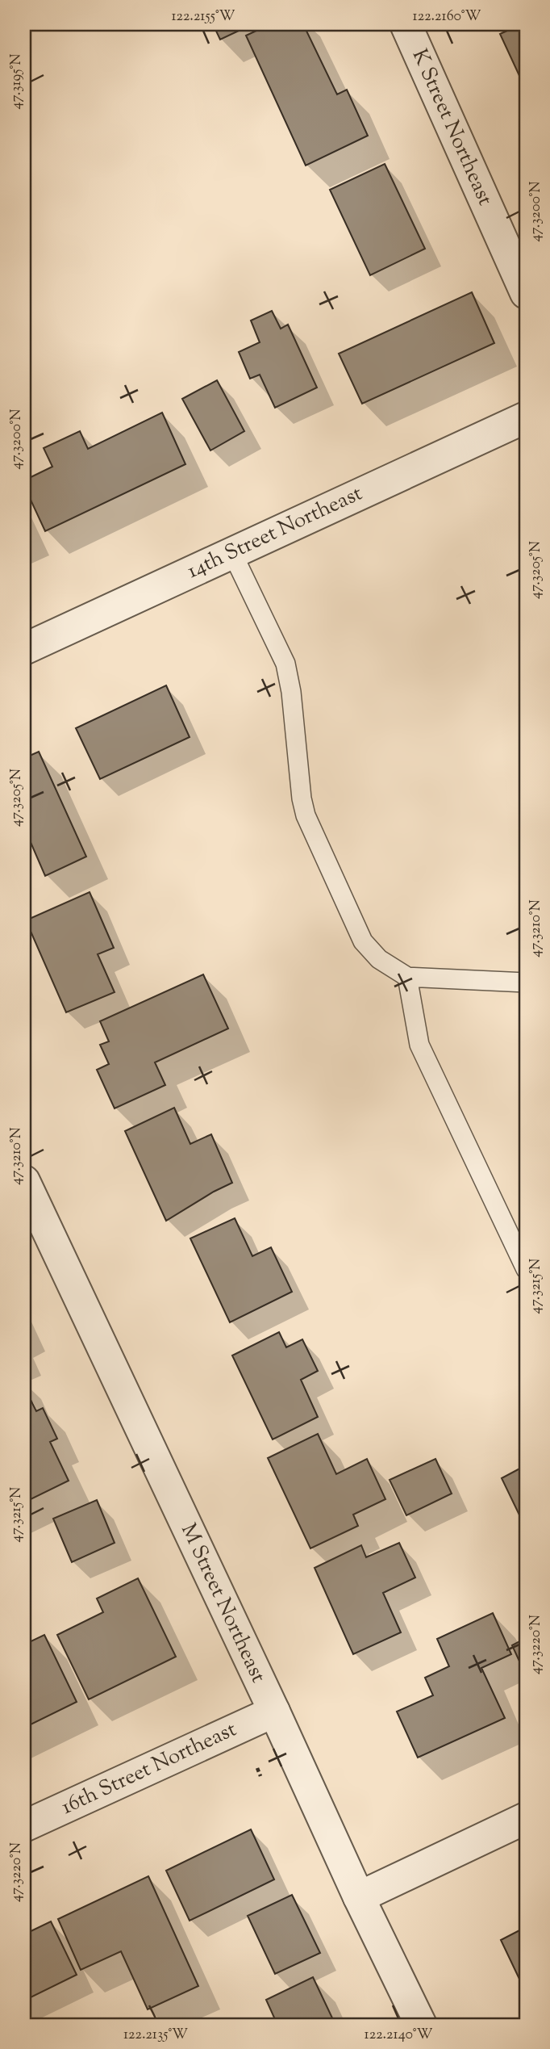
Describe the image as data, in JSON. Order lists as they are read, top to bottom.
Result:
{
  "streets": {
    "street": [
      "K Street Northeast",
      "14th Street Northeast",
      "M Street Northeast",
      "16th Street Northeast"
    ]
  },
  "crossings": [
    ["M Street Northeast", "16th Street Northeast"]
  ],
  "coordinates": [
    "122.2155°W",
    "122.2160°W",
    "47.3195°N",
    "47.3200°N",
    "47.3205°N",
    "47.3210°N",
    "47.3215°N",
    "47.3220°N",
    "122.2135°W",
    "122.2140°W"
  ]
}
